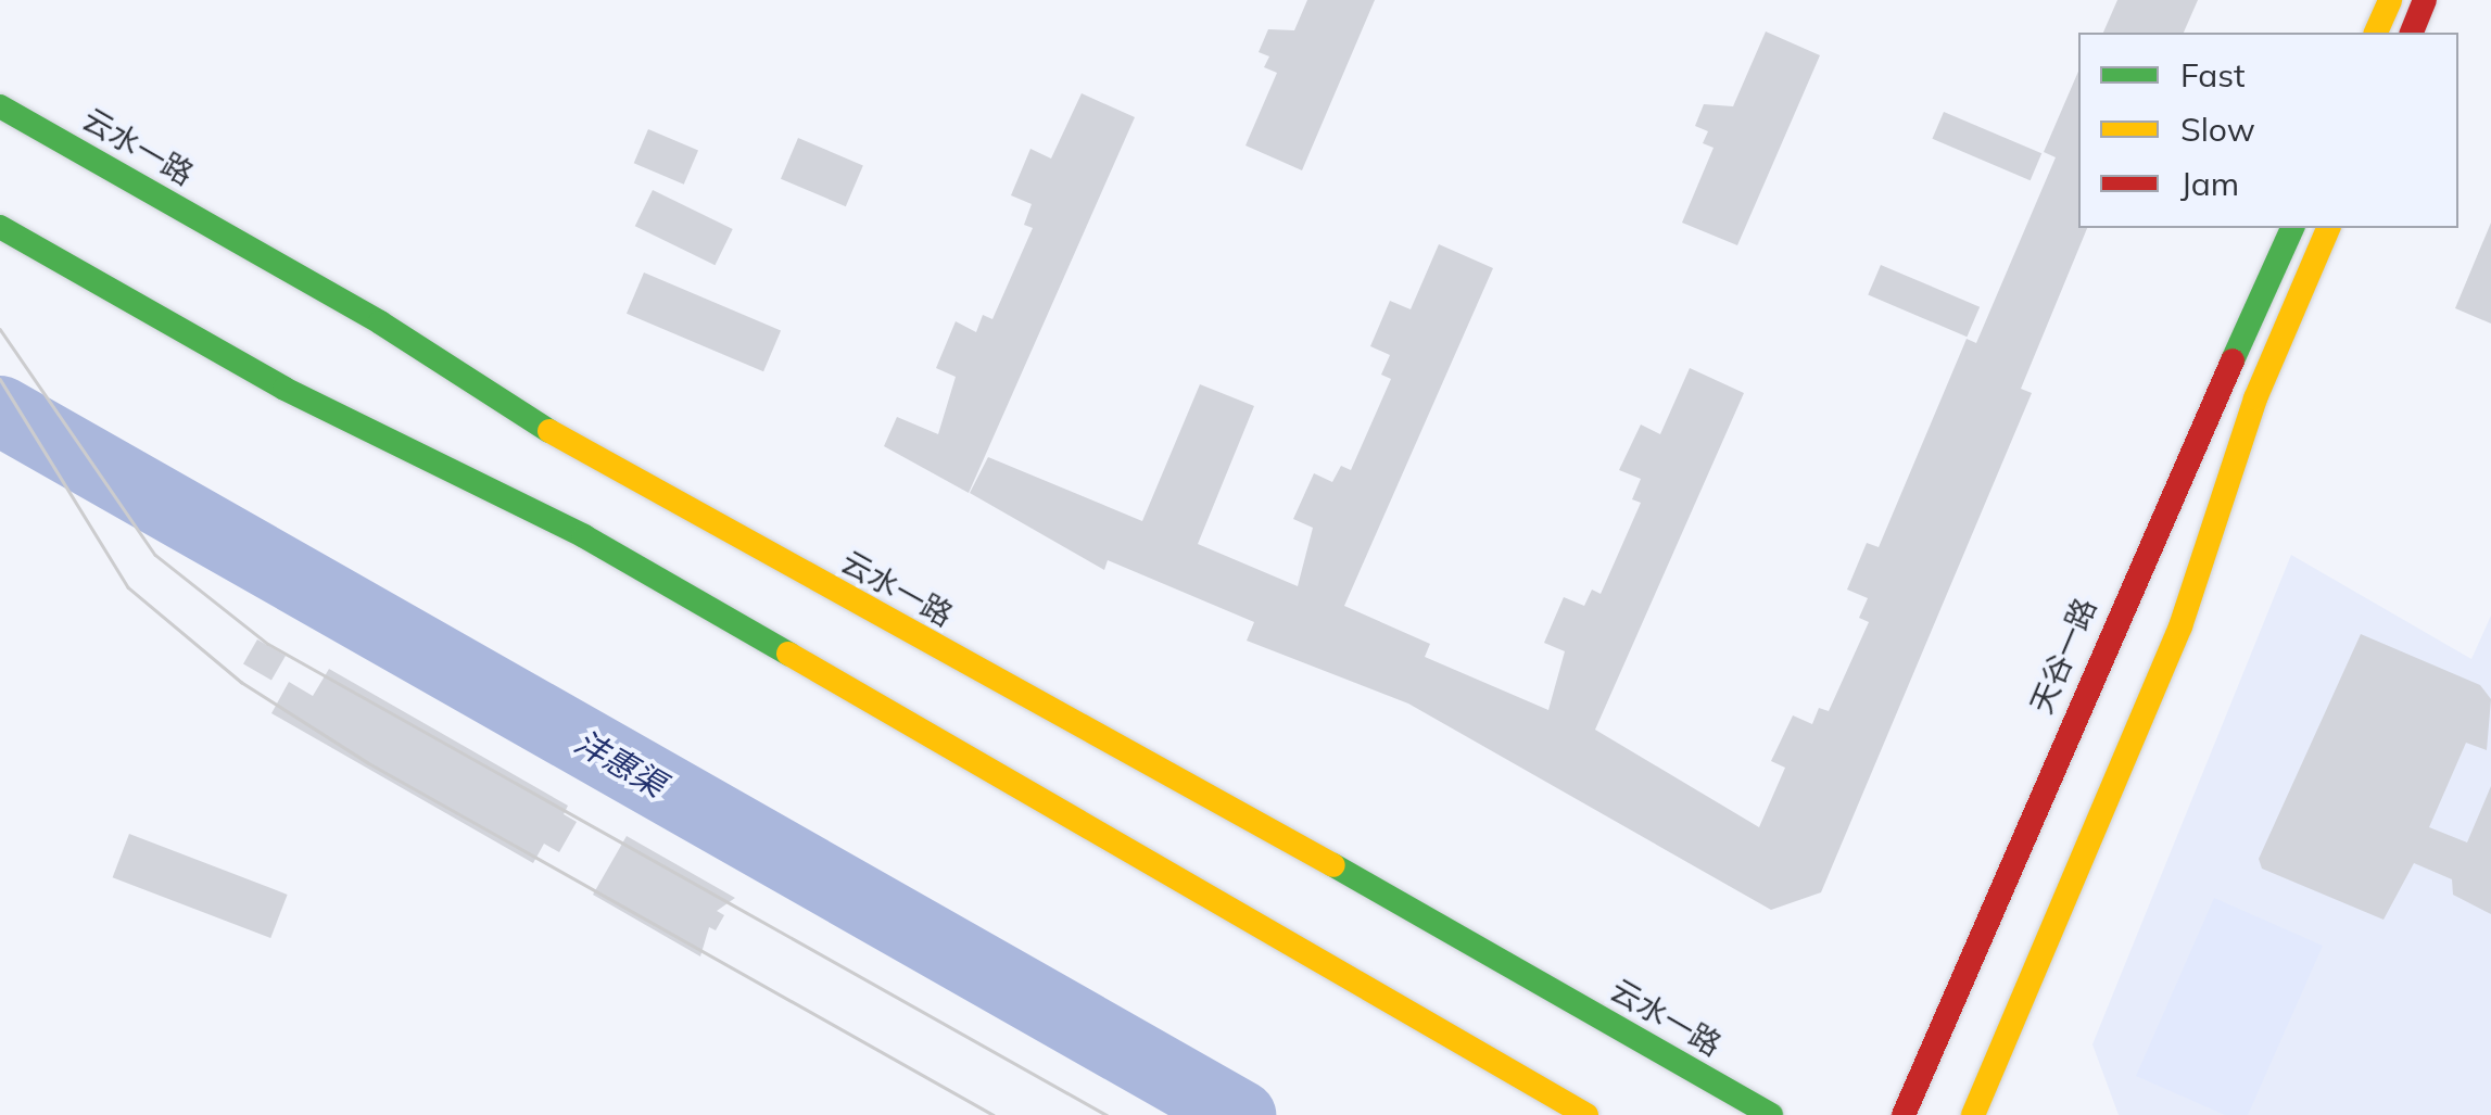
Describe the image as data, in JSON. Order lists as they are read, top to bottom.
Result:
{
  "streets": {
    "street": ["云水一路", "天谷一路"]
  },
  "water": ["沣惠渠"],
  "legend": ["Fast", "Slow", "Jam"]
}
